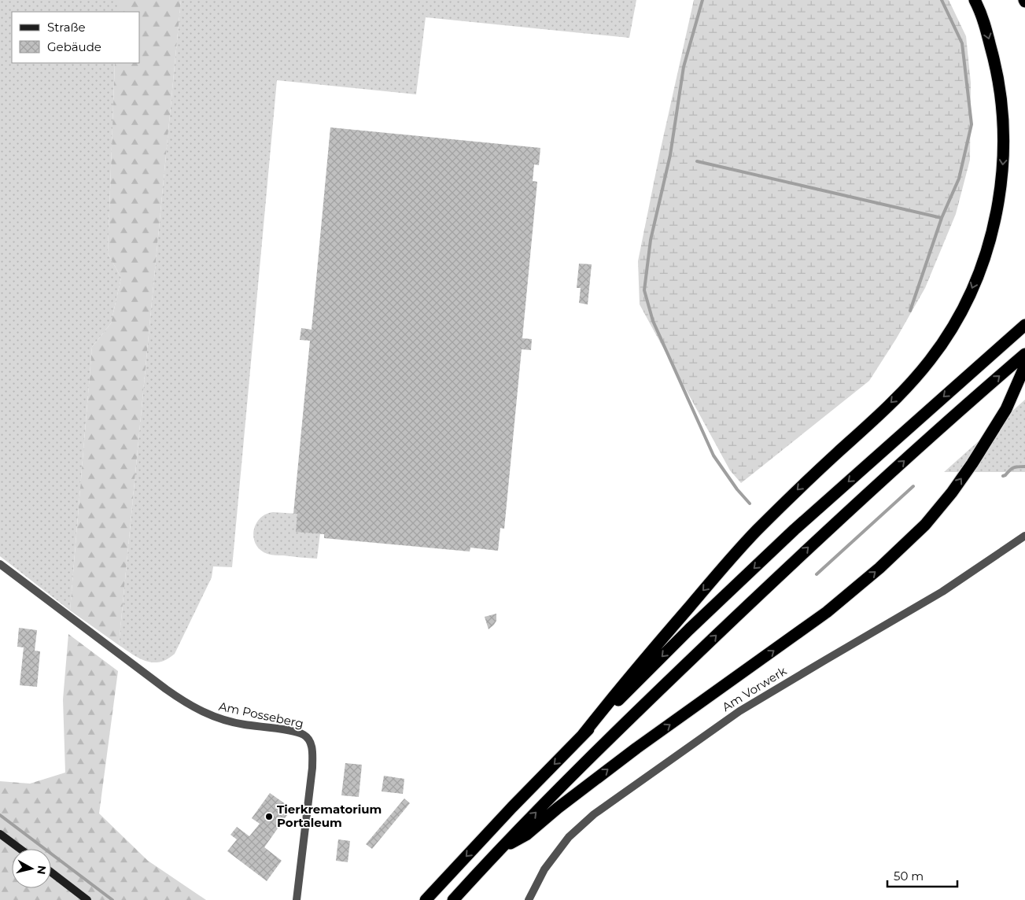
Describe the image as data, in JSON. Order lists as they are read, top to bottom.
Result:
{
  "streets": {
    "street": ["Am Vorwerk", "Am Posseberg"]
  },
  "places": ["Tierkrematorium Portaleum"],
  "legend": ["Straße", "Gebäude"],
  "scale_bar": "50 m",
  "north": "right"
}
